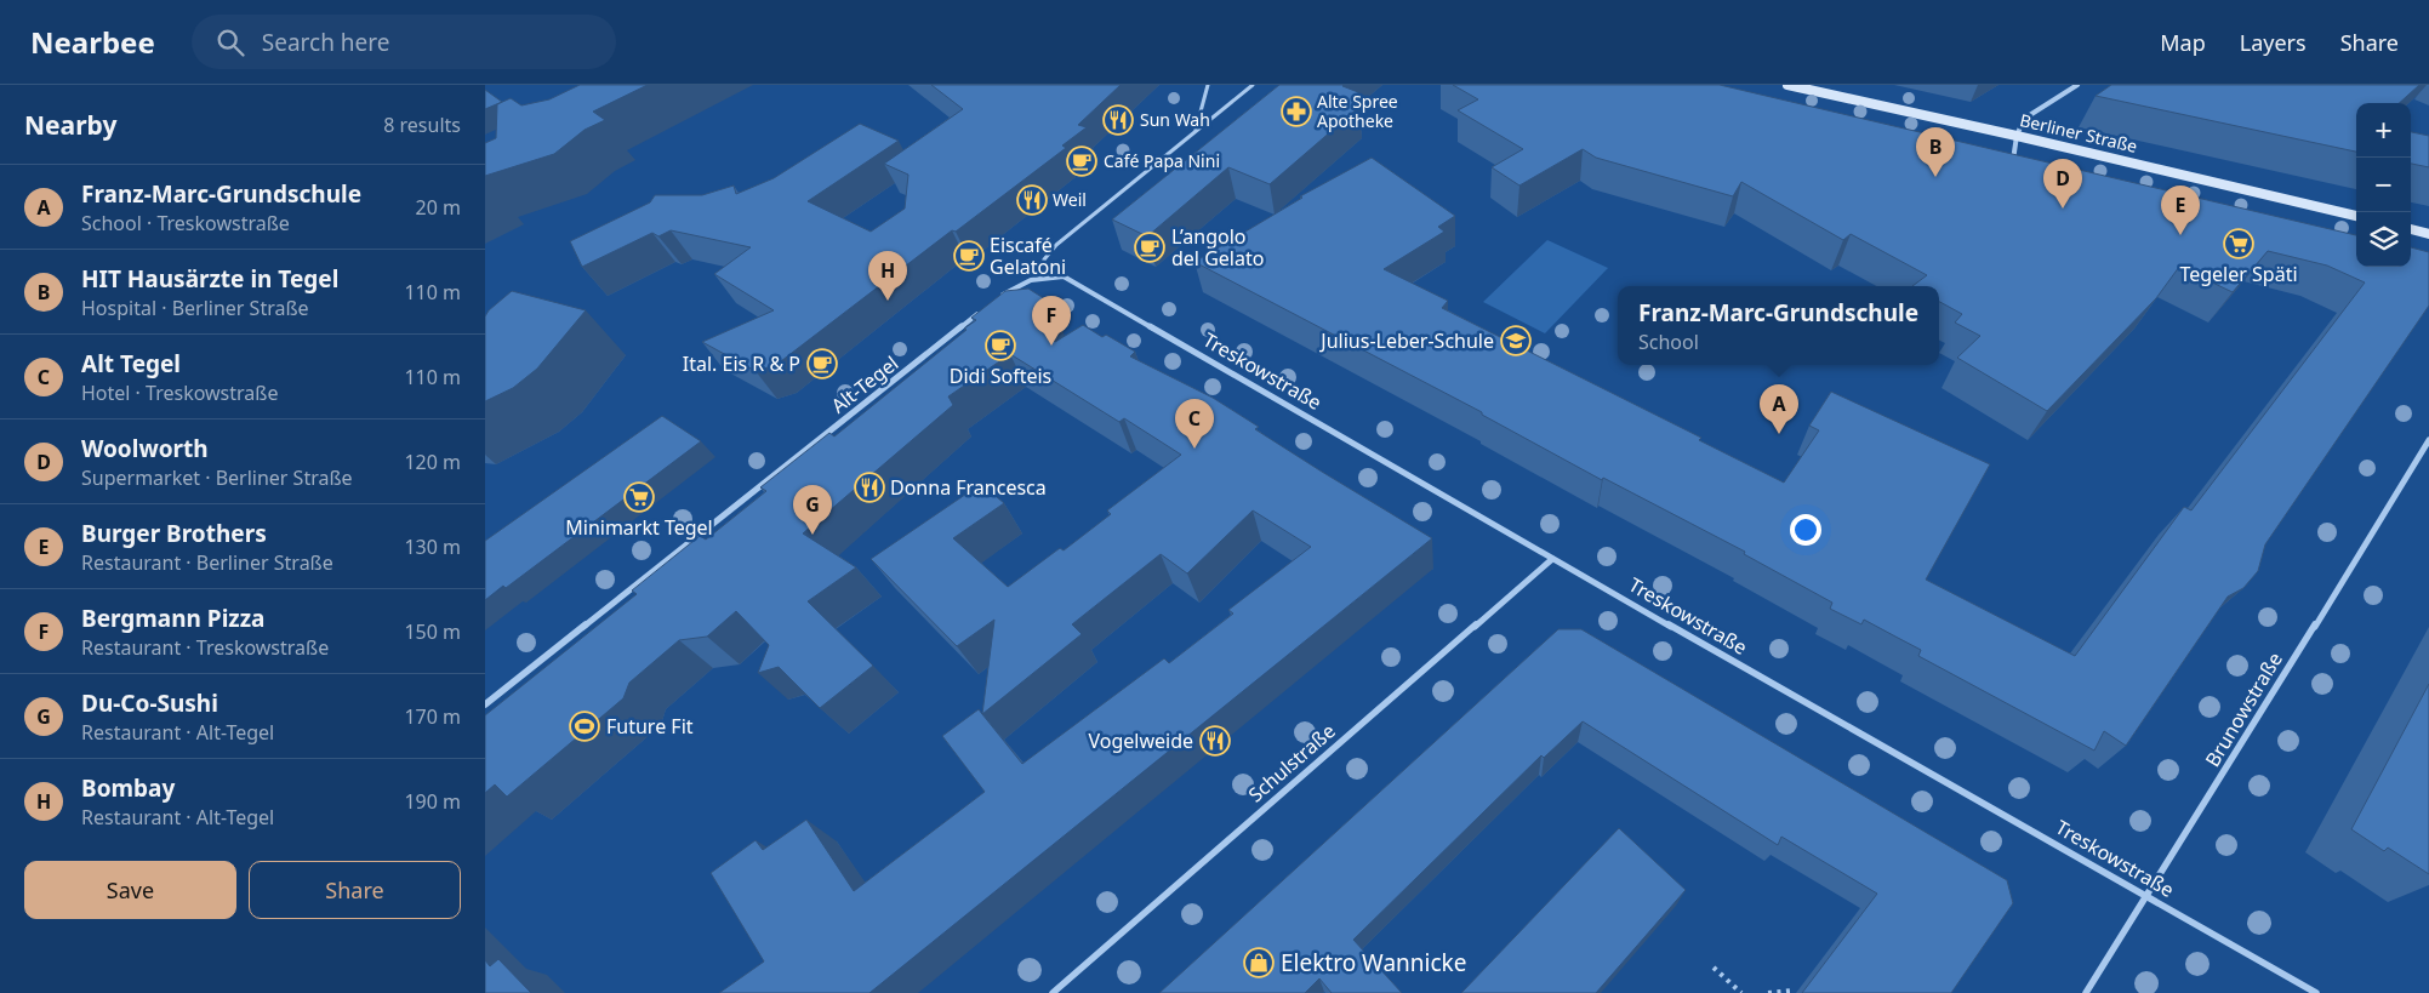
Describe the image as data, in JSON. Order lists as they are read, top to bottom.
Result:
{
  "streets": {
    "main road": ["Berliner Straße"],
    "street": [
      "Treskowstraße",
      "Alt-Tegel",
      "Brunowstraße",
      "Schulstraße"
    ]
  },
  "crossings": [
    ["Treskowstraße", "Brunowstraße"],
    ["Treskowstraße", "Schulstraße"]
  ],
  "places": {
    "pharmacy": ["Alte Spree Apotheke"],
    "restaurant": [
      "Sun Wah",
      "Weil",
      "Donna Francesca",
      "Vogelweide"
    ],
    "cafe": [
      "Café Papa Nini",
      "L’angolo del Gelato",
      "Eiscafé Gelatoni",
      "Didi Softeis",
      "Ital. Eis R & P"
    ],
    "supermarket": ["Tegeler Späti", "Minimarkt Tegel"],
    "school or university": ["Julius-Leber-Schule"],
    "sports": ["Future Fit"],
    "shop": ["Elektro Wannicke"]
  },
  "page": {
    "header": "Nearbee",
    "search": "Search here",
    "nav": ["Map", "Layers", "Share"],
    "heading": ["Nearby", "8 results"],
    "map_buttons": ["+", "−"],
    "pins": [
      "B",
      "D",
      "E",
      "H",
      "F",
      "A",
      "C",
      "G"
    ],
    "list": [
      {
        "mark": "A",
        "name": "Franz-Marc-Grundschule",
        "note": "School · Treskowstraße",
        "value": "20 m"
      },
      {
        "mark": "B",
        "name": "HIT Hausärzte in Tegel",
        "note": "Hospital · Berliner Straße",
        "value": "110 m"
      },
      {
        "mark": "C",
        "name": "Alt Tegel",
        "note": "Hotel · Treskowstraße",
        "value": "110 m"
      },
      {
        "mark": "D",
        "name": "Woolworth",
        "note": "Supermarket · Berliner Straße",
        "value": "120 m"
      },
      {
        "mark": "E",
        "name": "Burger Brothers",
        "note": "Restaurant · Berliner Straße",
        "value": "130 m"
      },
      {
        "mark": "F",
        "name": "Bergmann Pizza",
        "note": "Restaurant · Treskowstraße",
        "value": "150 m"
      },
      {
        "mark": "G",
        "name": "Du-Co-Sushi",
        "note": "Restaurant · Alt-Tegel",
        "value": "170 m"
      },
      {
        "mark": "H",
        "name": "Bombay",
        "note": "Restaurant · Alt-Tegel",
        "value": "190 m"
      }
    ],
    "popup": ["Franz-Marc-Grundschule", "School"],
    "buttons": ["Save", "Share"]
  }
}
